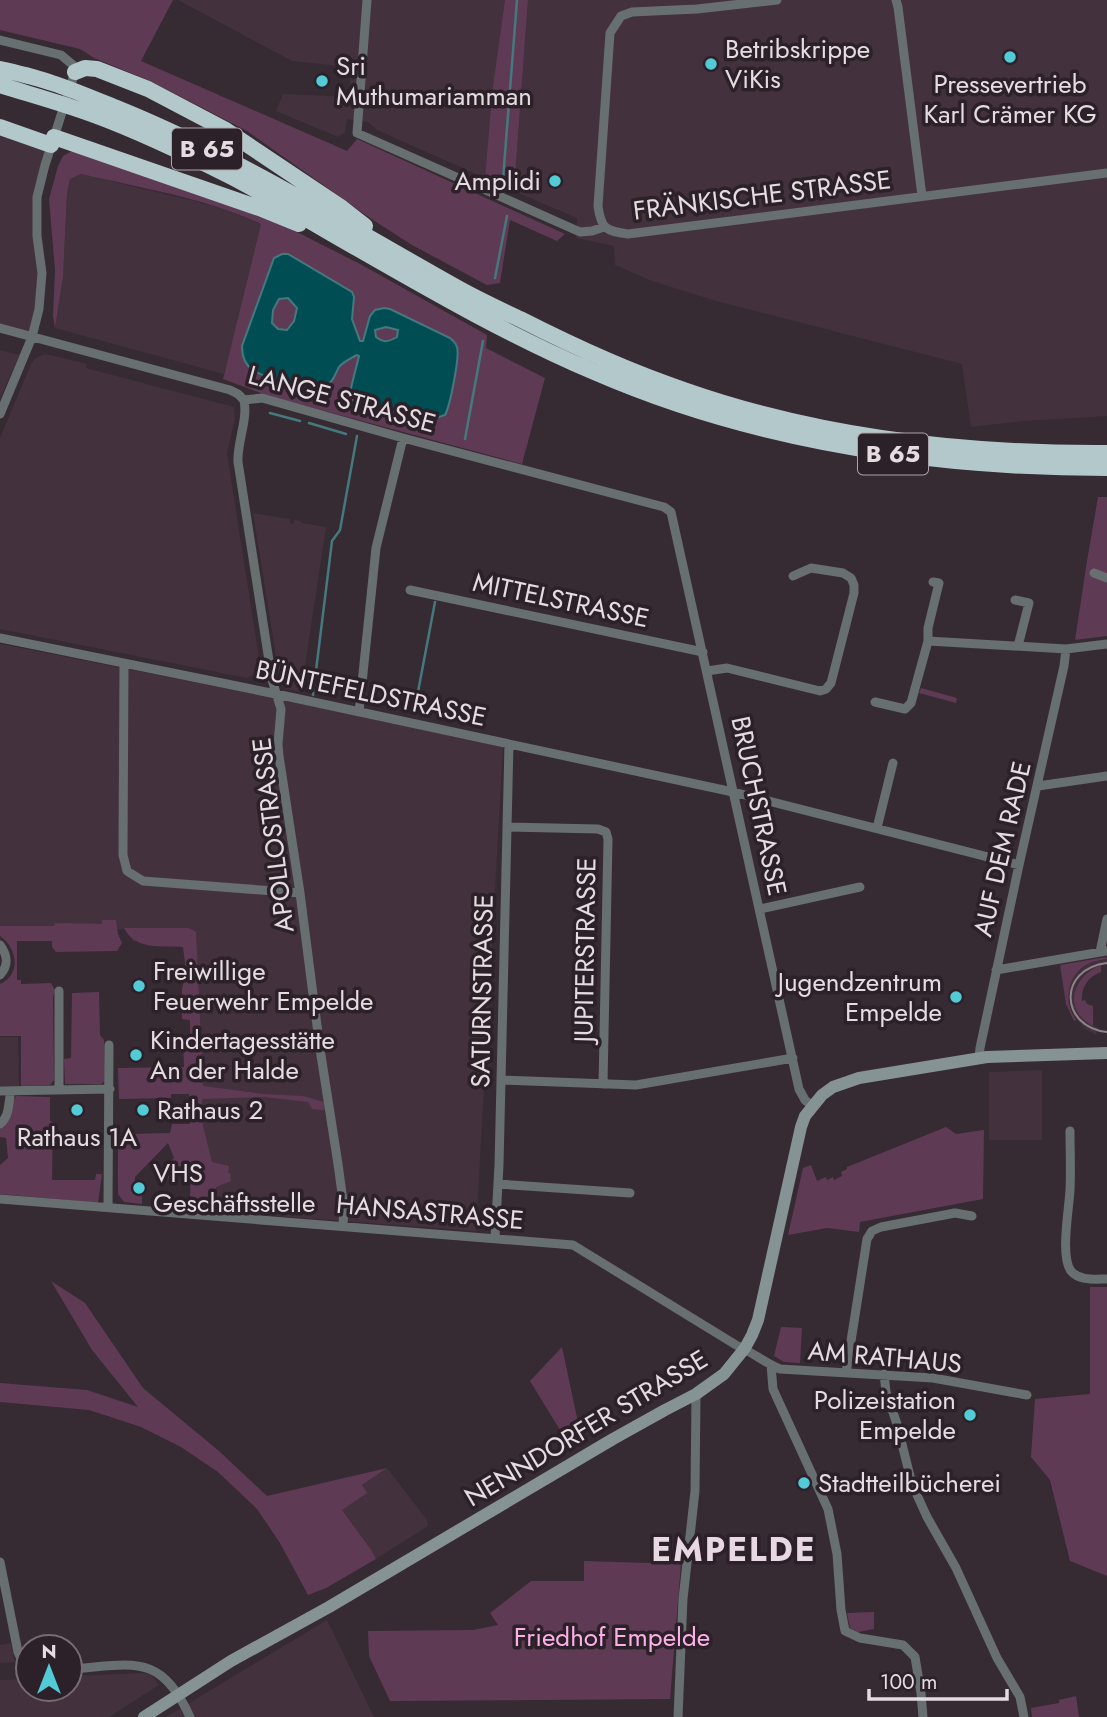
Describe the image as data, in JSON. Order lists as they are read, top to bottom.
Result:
{
  "streets": {
    "highway": ["B 65"],
    "street": [
      "FRÄNKISCHE STRASSE",
      "LANGE STRASSE",
      "MITTELSTRASSE",
      "BÜNTEFELDSTRASSE",
      "BRUCHSTRASSE",
      "APOLLOSTRASSE",
      "AUF DEM RADE",
      "JUPITERSTRASSE",
      "SATURNSTRASSE",
      "HANSASTRASSE",
      "AM RATHAUS",
      "NENNDORFER STRASSE"
    ]
  },
  "crossings": [
    ["LANGE STRASSE", "BRUCHSTRASSE"],
    ["LANGE STRASSE", "APOLLOSTRASSE"],
    ["MITTELSTRASSE", "BRUCHSTRASSE"],
    ["BÜNTEFELDSTRASSE", "BRUCHSTRASSE"],
    ["BÜNTEFELDSTRASSE", "APOLLOSTRASSE"],
    ["BÜNTEFELDSTRASSE", "AUF DEM RADE"],
    ["BÜNTEFELDSTRASSE", "SATURNSTRASSE"],
    ["BRUCHSTRASSE", "NENNDORFER STRASSE"],
    ["APOLLOSTRASSE", "HANSASTRASSE"],
    ["AUF DEM RADE", "NENNDORFER STRASSE"],
    ["JUPITERSTRASSE", "SATURNSTRASSE"],
    ["SATURNSTRASSE", "HANSASTRASSE"],
    ["HANSASTRASSE", "AM RATHAUS"],
    ["HANSASTRASSE", "NENNDORFER STRASSE"],
    ["AM RATHAUS", "NENNDORFER STRASSE"]
  ],
  "districts": ["EMPELDE"],
  "parks": ["Friedhof Empelde"],
  "places": [
    "Pressevertrieb Karl Crämer KG",
    "Betribskrippe ViKis",
    "Sri Muthumariamman",
    "Amplidi",
    "Freiwillige Feuerwehr Empelde",
    "Jugendzentrum Empelde",
    "Kindertagesstätte An der Halde",
    "Rathaus 1A",
    "Rathaus 2",
    "VHS Geschäftsstelle",
    "Polizeistation Empelde",
    "Stadtteilbücherei"
  ],
  "scale_bar": "100 m",
  "north": "top"
}
